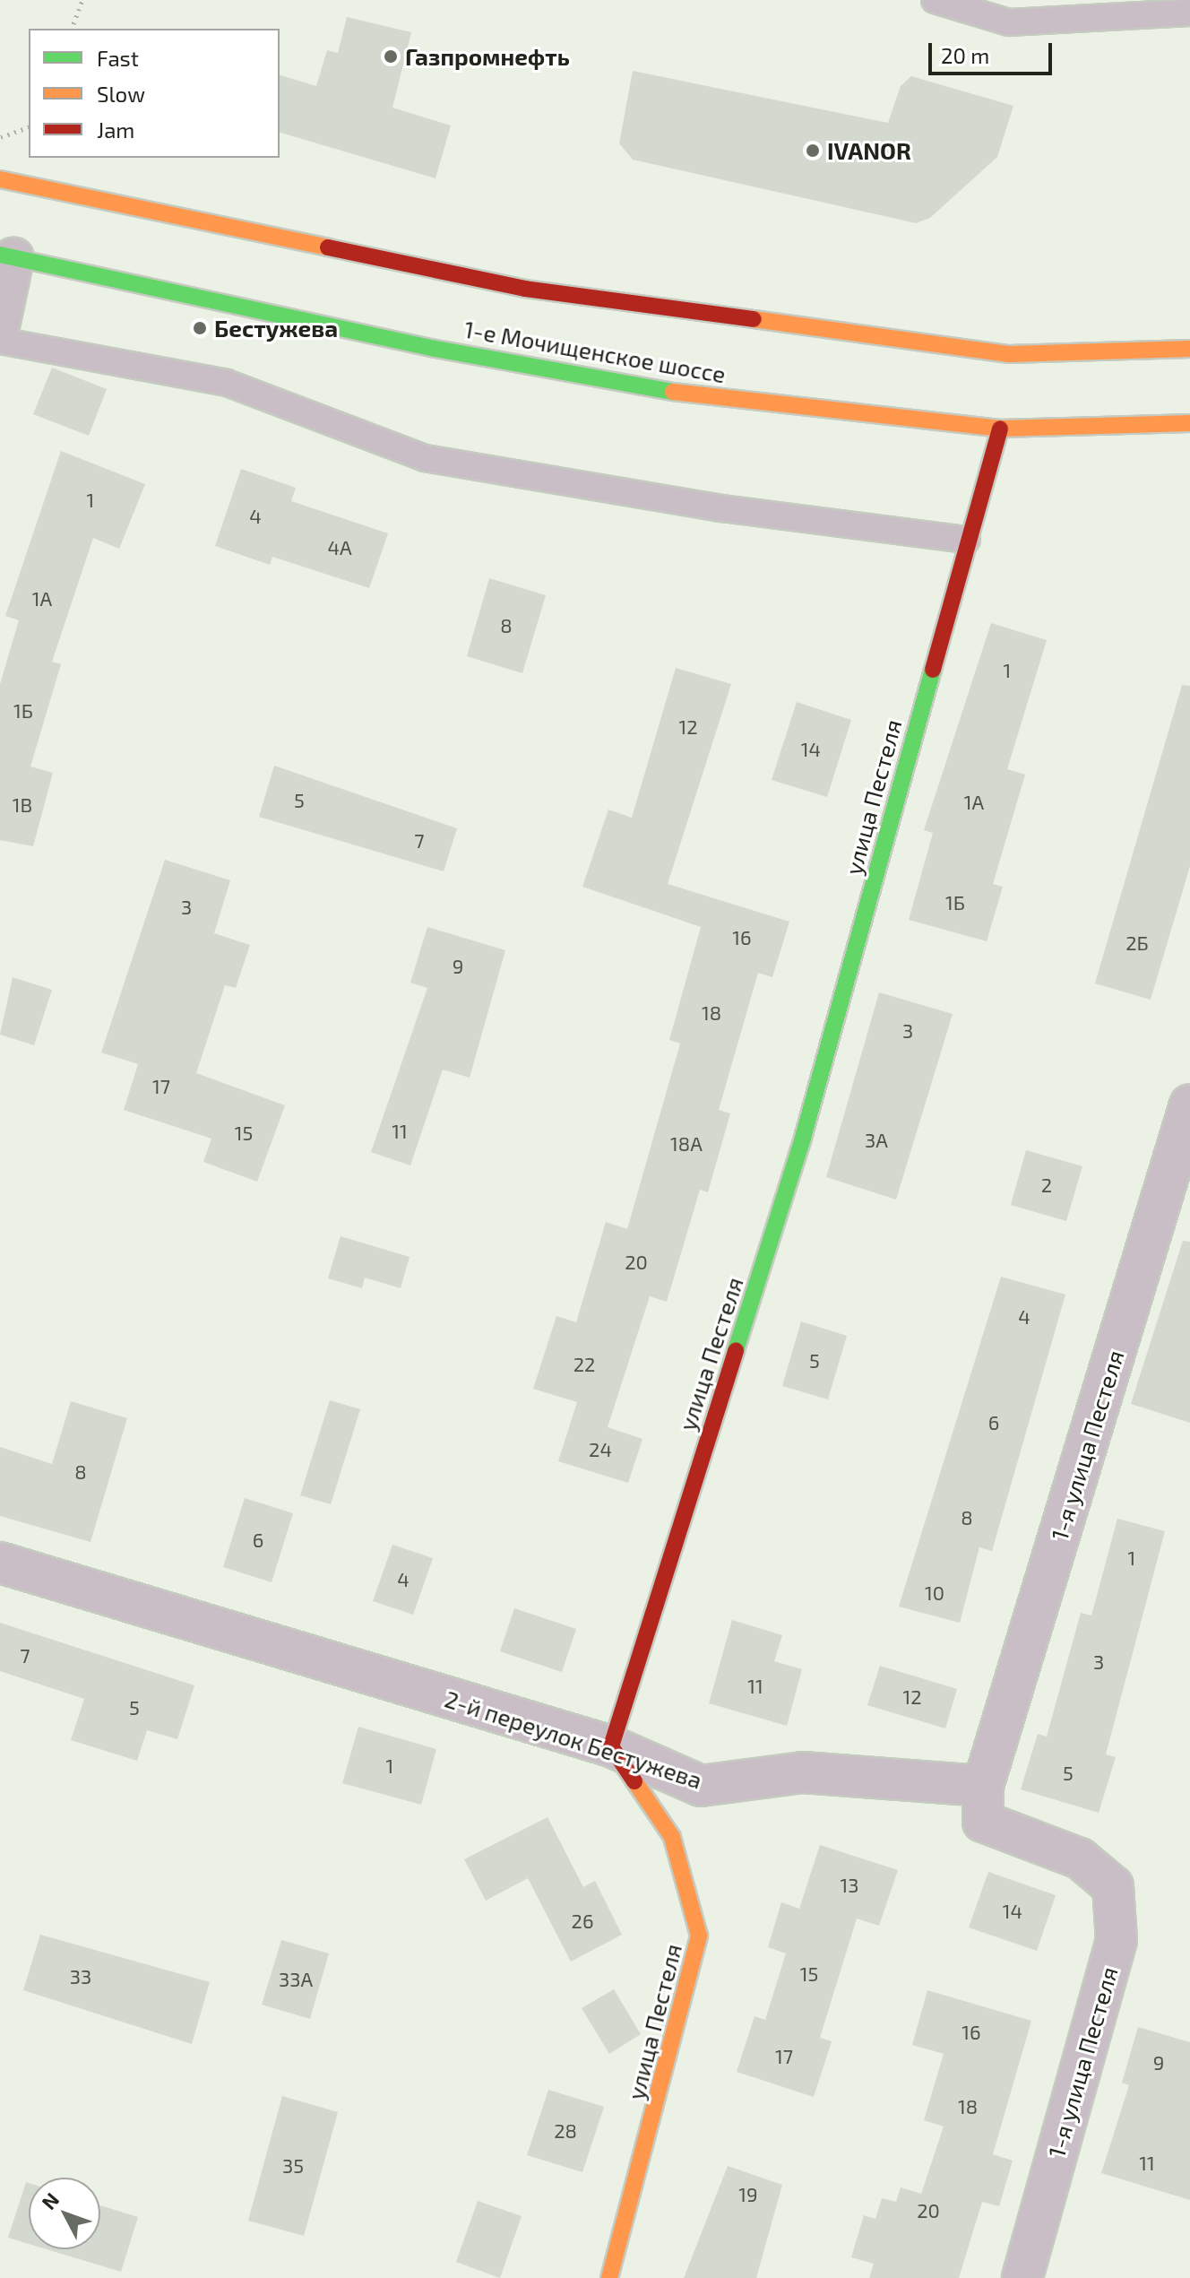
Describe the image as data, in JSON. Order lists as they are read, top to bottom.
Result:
{
  "streets": {
    "main road": ["1-е Мочищенское шоссе", "улица Пестеля"],
    "street": ["1-я улица Пестеля", "2-й переулок Бестужева"]
  },
  "crossings": [
    ["1-е Мочищенское шоссе", "улица Пестеля"],
    ["улица Пестеля", "2-й переулок Бестужева"],
    ["1-я улица Пестеля", "2-й переулок Бестужева"]
  ],
  "places": ["Газпромнефть", "IVANOR", "Бестужева"],
  "house_numbers": [
    "1",
    "4",
    "4А",
    "1А",
    "8",
    "1",
    "1Б",
    "12",
    "14",
    "5",
    "1А",
    "1В",
    "7",
    "1Б",
    "3",
    "16",
    "2Б",
    "9",
    "18",
    "3",
    "17",
    "11",
    "15",
    "3А",
    "18А",
    "2",
    "20",
    "4",
    "5",
    "22",
    "6",
    "24",
    "8",
    "8",
    "6",
    "1",
    "4",
    "10",
    "7",
    "3",
    "11",
    "12",
    "5",
    "1",
    "5",
    "13",
    "14",
    "26",
    "15",
    "33",
    "33А",
    "16",
    "17",
    "9",
    "18",
    "28",
    "11",
    "35",
    "19",
    "20"
  ],
  "legend": ["Fast", "Slow", "Jam"],
  "scale_bar": "20 m",
  "north": "top left"
}
